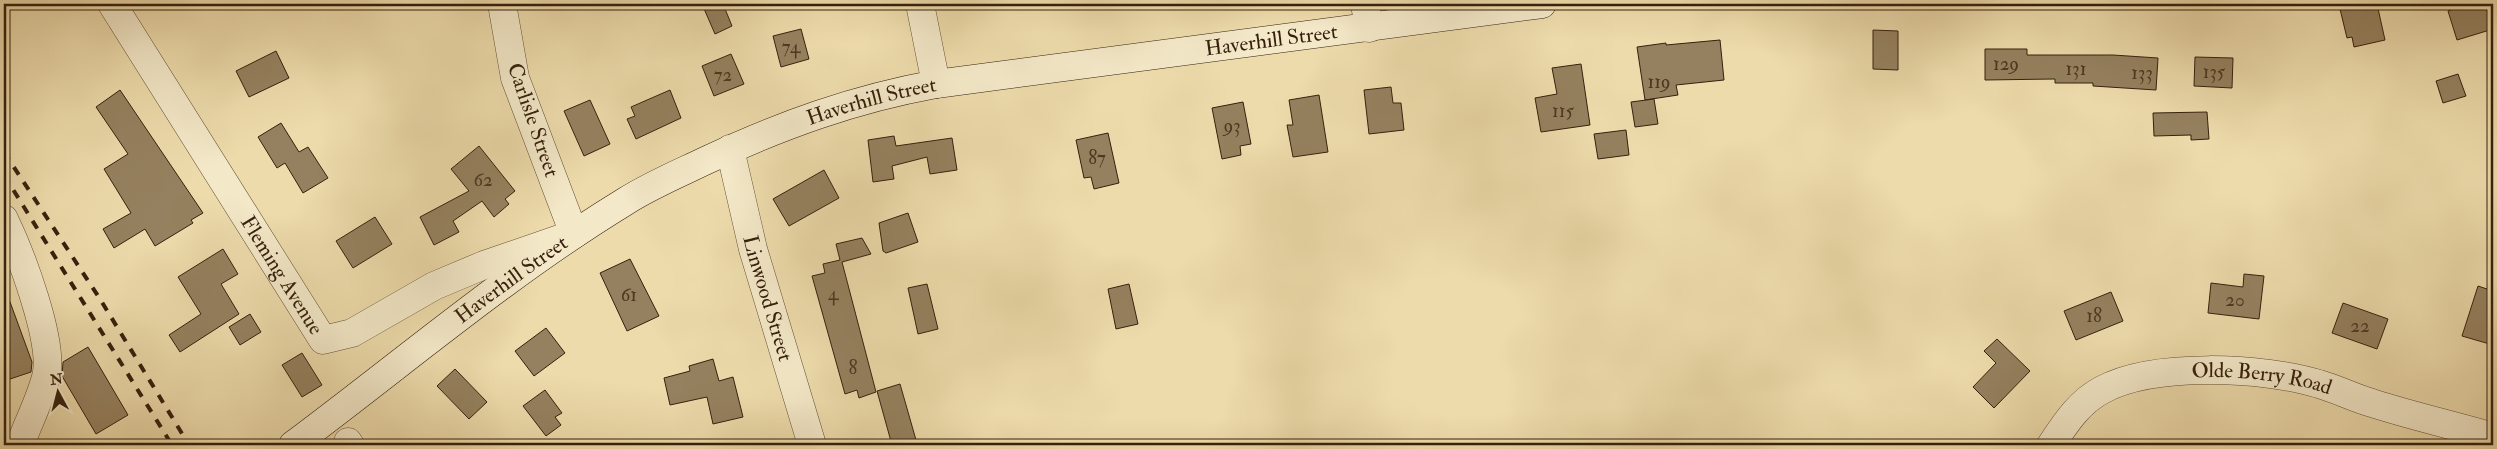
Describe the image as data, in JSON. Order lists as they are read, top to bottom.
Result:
{
  "streets": {
    "street": [
      "Haverhill Street",
      "Carlisle Street",
      "Fleming Avenue",
      "Linwood Street",
      "Olde Berry Road"
    ]
  },
  "crossings": [
    ["Haverhill Street", "Carlisle Street"],
    ["Haverhill Street", "Fleming Avenue"],
    ["Haverhill Street", "Linwood Street"],
    ["Carlisle Street", "Fleming Avenue"]
  ],
  "house_numbers": [
    "74",
    "129",
    "131",
    "135",
    "133",
    "72",
    "119",
    "115",
    "93",
    "87",
    "62",
    "4",
    "61",
    "20",
    "18",
    "22",
    "8"
  ],
  "north": "top"
}
